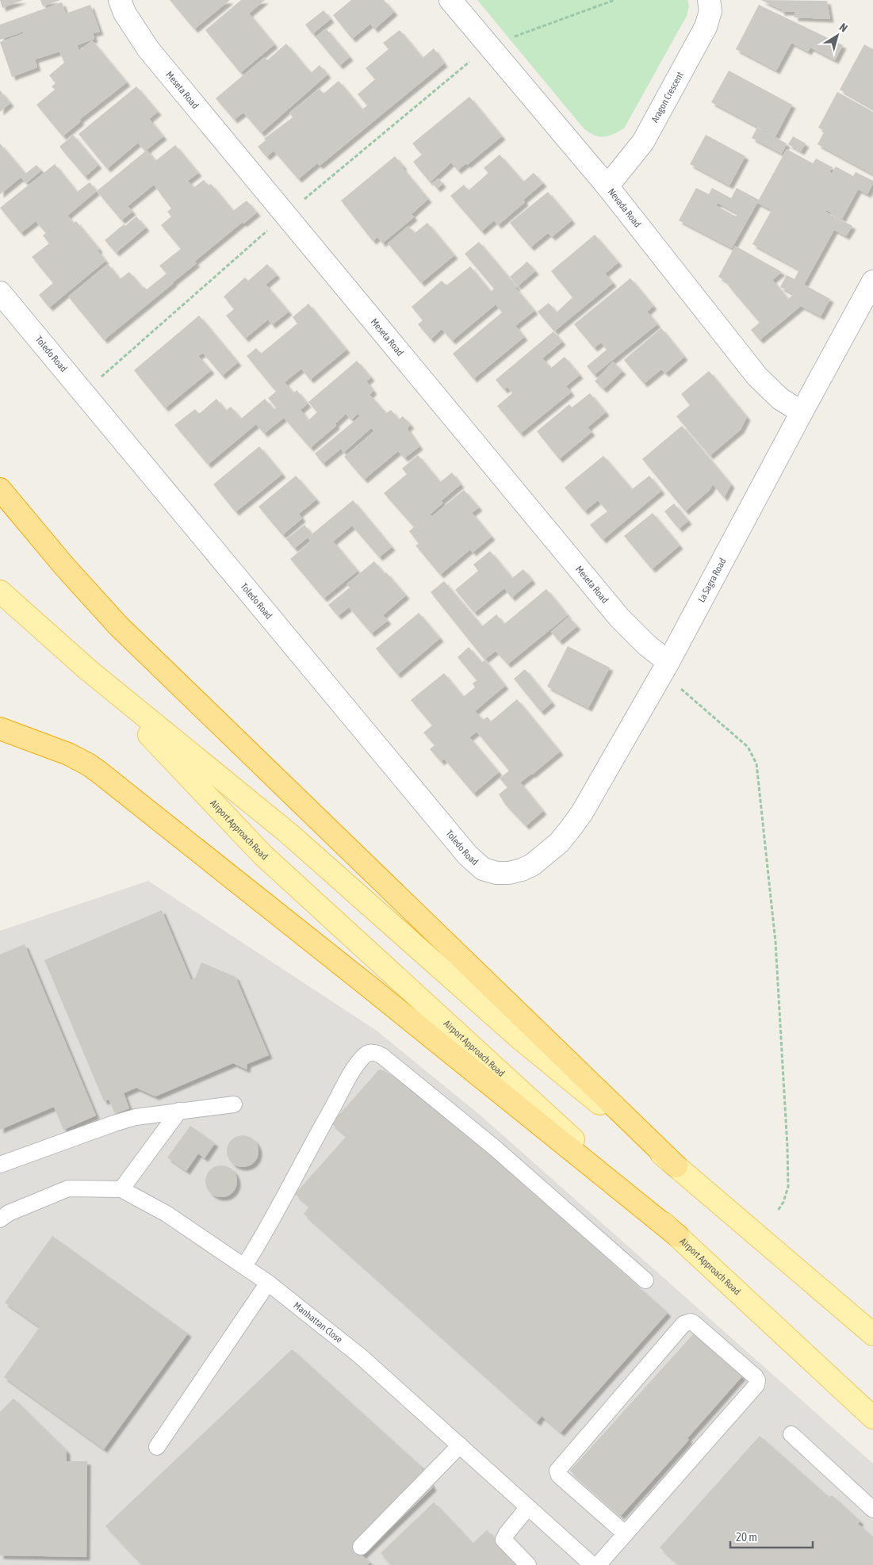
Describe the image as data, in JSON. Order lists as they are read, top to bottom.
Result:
{
  "streets": {
    "main road": ["Airport Approach Road"],
    "street": [
      "Meseta Road",
      "Aragon Crescent",
      "Nevada Road",
      "Toledo Road",
      "La Sagra Road"
    ],
    "lane": ["Manhattan Close"]
  },
  "crossings": [
    ["Meseta Road", "La Sagra Road"],
    ["Aragon Crescent", "Nevada Road"],
    ["Nevada Road", "La Sagra Road"],
    ["Toledo Road", "La Sagra Road"]
  ],
  "scale_bar": "20 m",
  "north": "top right"
}
